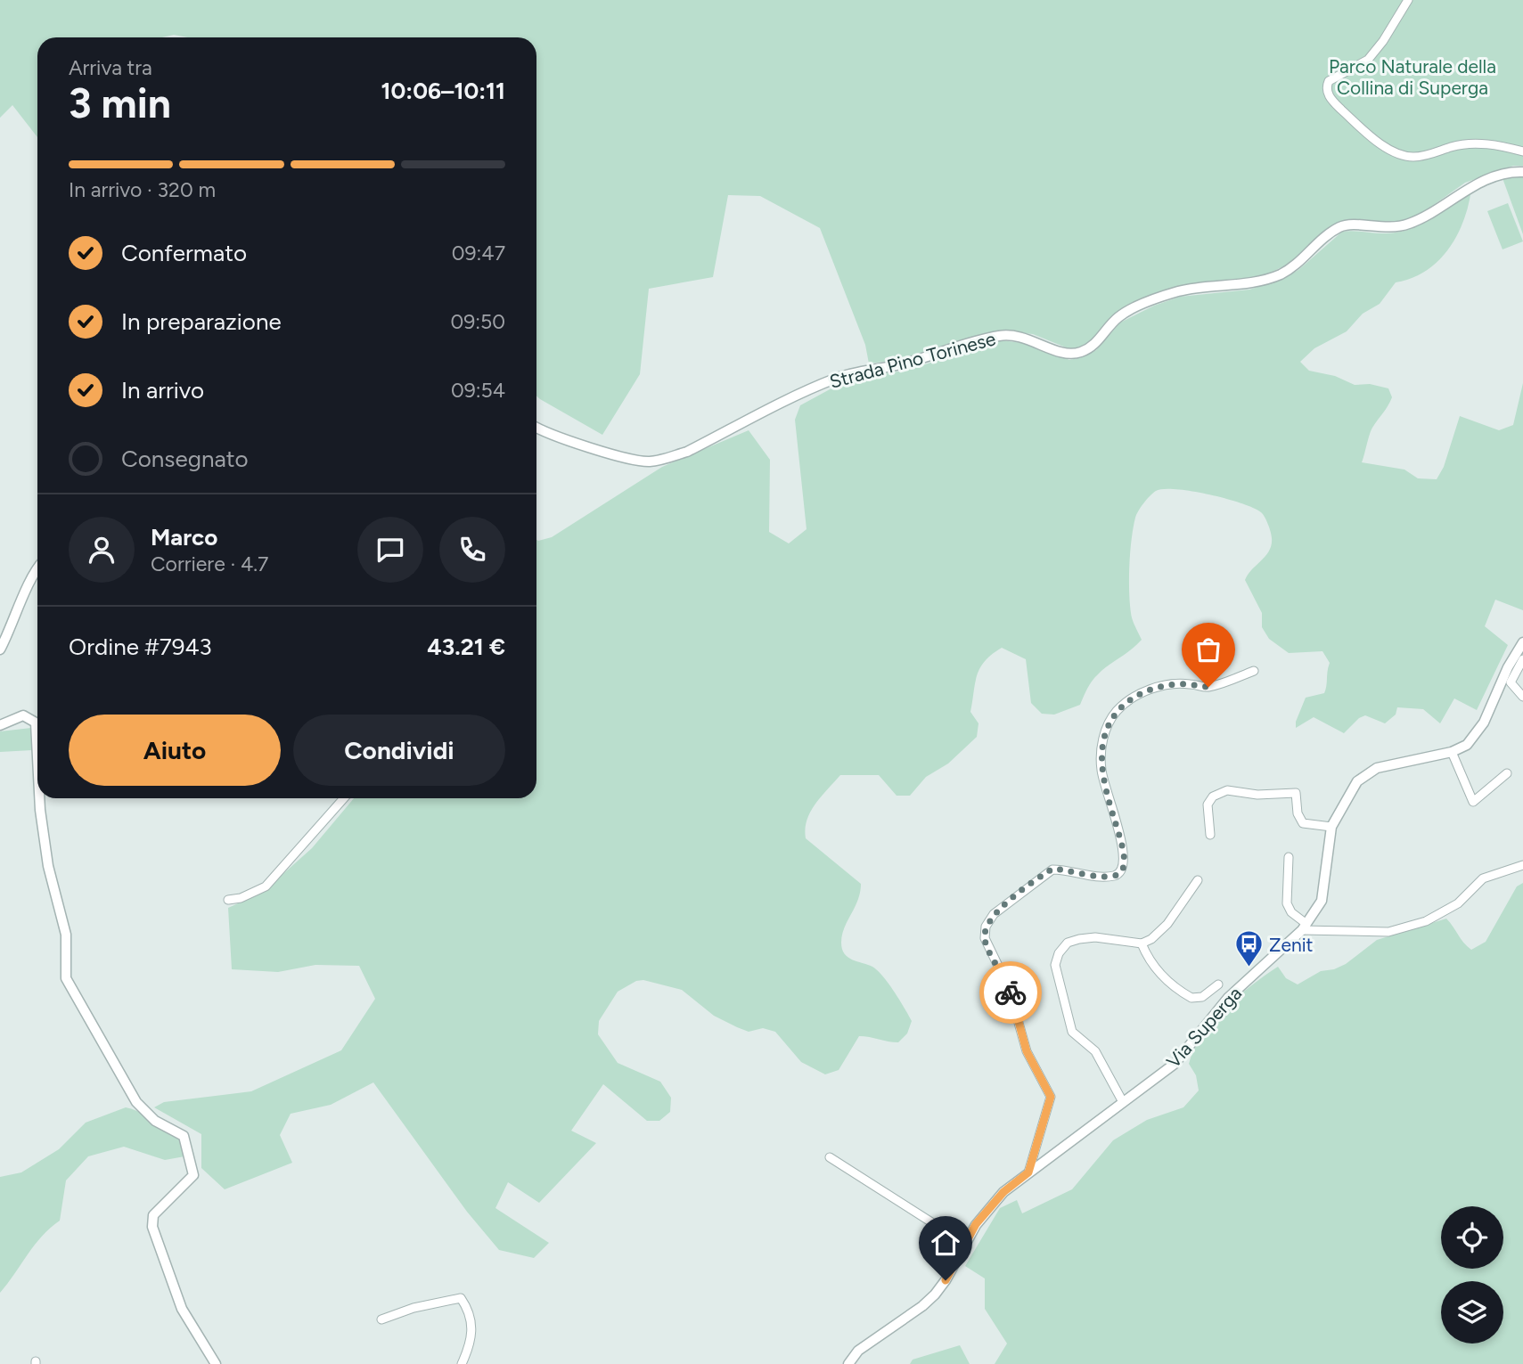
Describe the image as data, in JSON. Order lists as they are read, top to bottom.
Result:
{
  "streets": {
    "street": ["Strada Pino Torinese", "Via Superga"]
  },
  "parks": ["Parco Naturale della Collina di Superga"],
  "places": {
    "bus stop": ["Zenit"]
  },
  "page": {
    "heading": ["3 min", "Arriva tra", "10:06–10:11"],
    "panel": [
      "Marco",
      "Corriere · 4.7",
      "Ordine #7943",
      "43.21 €"
    ],
    "bar": "In arrivo · 320 m",
    "list": [
      ["Confermato", "09:47"],
      ["In preparazione", "09:50"],
      ["In arrivo", "09:54"],
      "Consegnato"
    ],
    "buttons": ["Aiuto", "Condividi"]
  }
}
